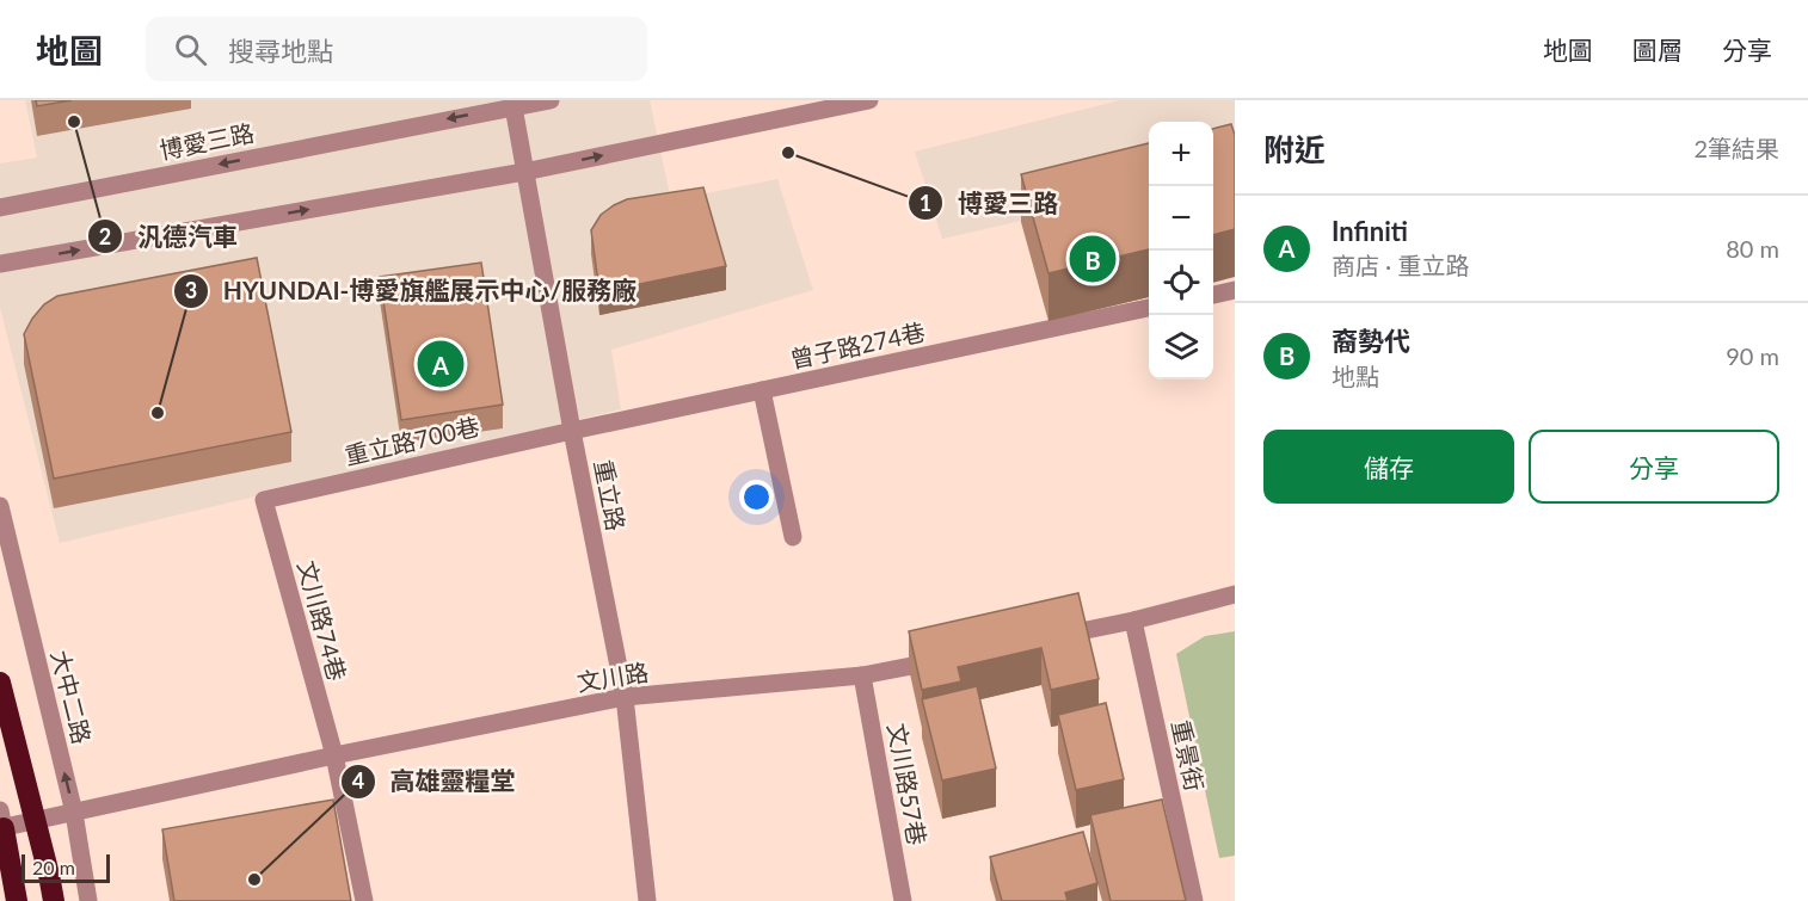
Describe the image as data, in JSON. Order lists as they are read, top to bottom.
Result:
{
  "streets": {
    "street": [
      "博愛三路",
      "曾子路274巷",
      "重立路700巷",
      "重立路",
      "文川路74巷",
      "文川路",
      "大中二路",
      "重景街",
      "文川路57巷"
    ]
  },
  "crossings": [
    ["博愛三路", "重立路"],
    ["曾子路274巷", "重立路700巷"],
    ["曾子路274巷", "重立路"],
    ["重立路700巷", "重立路"],
    ["重立路700巷", "文川路74巷"],
    ["重立路", "文川路"],
    ["文川路74巷", "文川路"],
    ["文川路", "大中二路"],
    ["文川路", "文川路57巷"]
  ],
  "one_way": ["大中二路"],
  "places": [
    "汎德汽車",
    "博愛三路",
    "HYUNDAI-博愛旗艦展示中心/服務廠",
    "高雄靈糧堂"
  ],
  "scale_bar": "20 m",
  "page": {
    "header": "地圖",
    "search": "搜尋地點",
    "nav": ["地圖", "圖層", "分享"],
    "heading": ["附近", "2筆結果"],
    "map_buttons": ["+", "−"],
    "list": [
      {
        "mark": "A",
        "name": "Infiniti",
        "note": "商店 · 重立路",
        "value": "80 m"
      },
      {
        "mark": "B",
        "name": "裔勢代",
        "note": "地點",
        "value": "90 m"
      }
    ],
    "pins": ["B", "A"],
    "buttons": ["儲存", "分享"],
    "scale": "20 m"
  }
}
